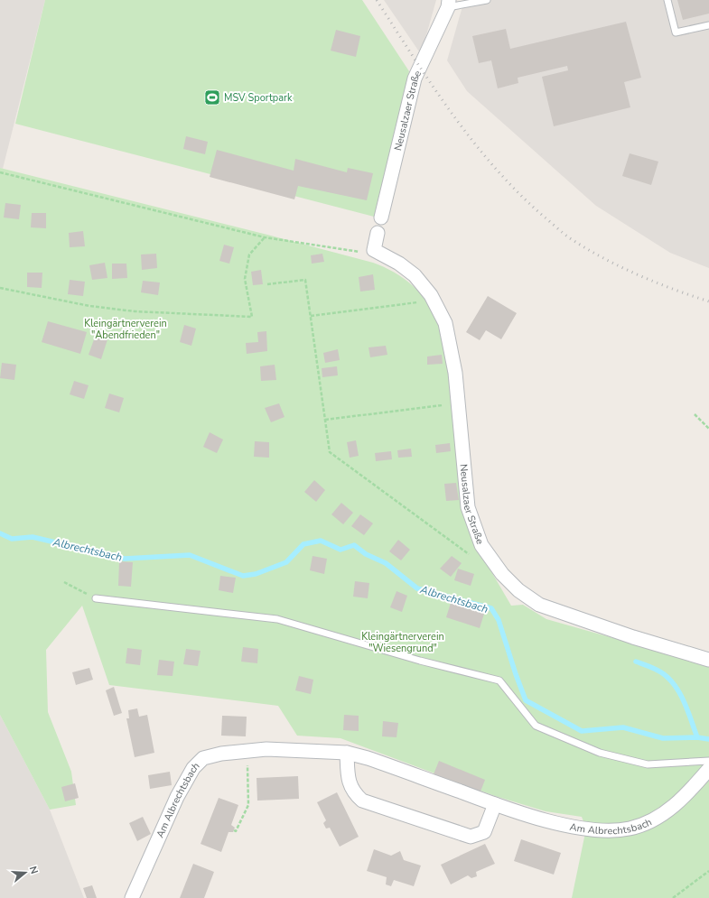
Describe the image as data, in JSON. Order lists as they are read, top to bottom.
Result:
{
  "streets": {
    "street": ["Neusalzaer Straße", "Am Albrechtsbach"]
  },
  "water": ["Albrechtsbach"],
  "parks": ["Kleingärtnerverein \"Abendfrieden\"", "Kleingärtnerverein \"Wiesengrund\""],
  "places": {
    "sports": ["MSV Sportpark"]
  },
  "north": "right"
}
